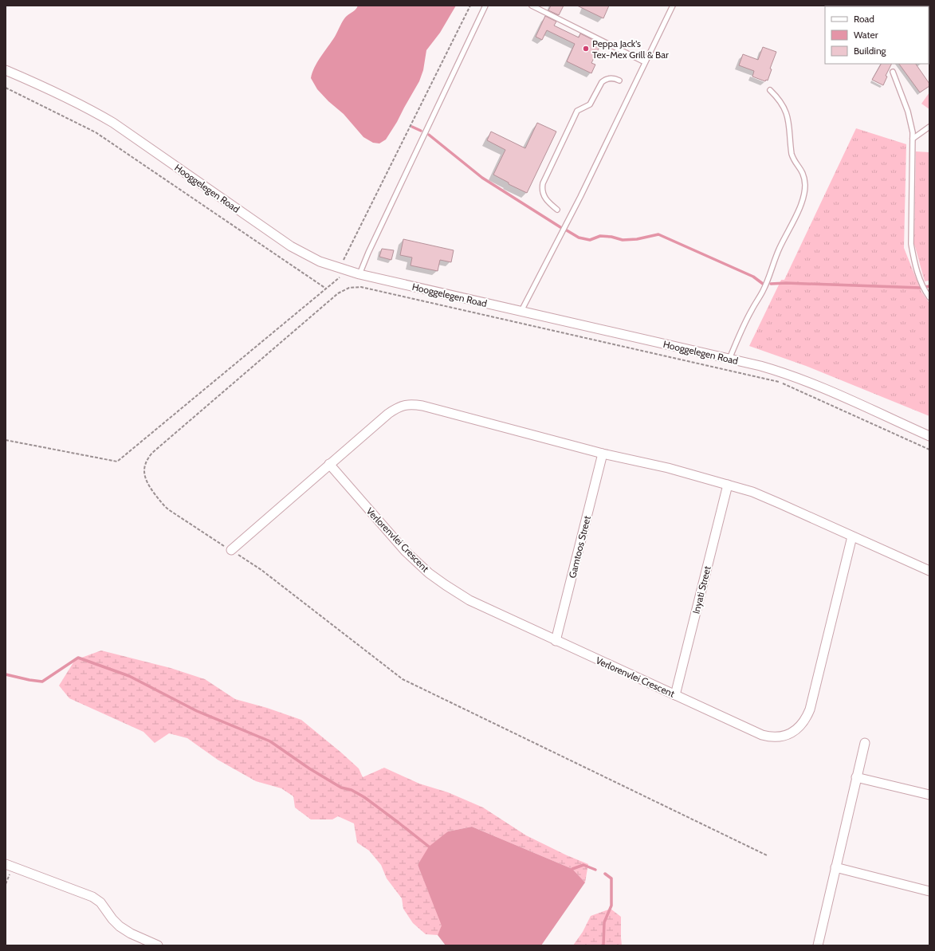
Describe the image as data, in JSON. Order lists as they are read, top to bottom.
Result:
{
  "streets": {
    "street": [
      "Hooggelegen Road",
      "Verlorenvlei Crescent",
      "Gamtoos Street",
      "Inyati Street"
    ]
  },
  "crossings": [
    ["Verlorenvlei Crescent", "Gamtoos Street"],
    ["Verlorenvlei Crescent", "Inyati Street"]
  ],
  "places": ["Peppa Jack's Tex-Mex Grill & Bar"],
  "legend": ["Road", "Water", "Building"]
}
